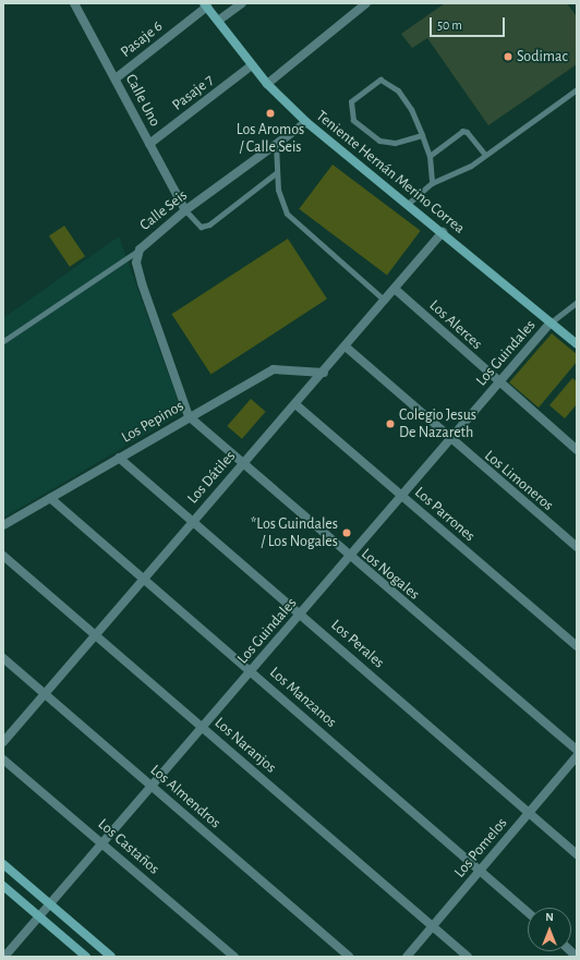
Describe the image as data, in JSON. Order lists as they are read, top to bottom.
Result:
{
  "streets": {
    "street": [
      "Pasaje 6",
      "Pasaje 7",
      "Calle Uno",
      "Teniente Hernán Merino Correa",
      "Calle Seis",
      "Los Alerces",
      "Los Guindales",
      "Los Pepinos",
      "Los Dátiles",
      "Los Limoneros",
      "Los Parrones",
      "Los Nogales",
      "Los Perales",
      "Los Manzanos",
      "Los Naranjos",
      "Los Almendros",
      "Los Castaños",
      "Los Pomelos"
    ]
  },
  "crossings": [
    ["Pasaje 6", "Calle Uno"],
    ["Pasaje 6", "Teniente Hernán Merino Correa"],
    ["Pasaje 7", "Calle Uno"],
    ["Pasaje 7", "Teniente Hernán Merino Correa"],
    ["Calle Uno", "Calle Seis"],
    ["Teniente Hernán Merino Correa", "Calle Seis"],
    ["Teniente Hernán Merino Correa", "Los Guindales"],
    ["Teniente Hernán Merino Correa", "Los Dátiles"],
    ["Calle Seis", "Los Pepinos"],
    ["Calle Seis", "Los Nogales"],
    ["Los Alerces", "Los Guindales"],
    ["Los Alerces", "Los Dátiles"],
    ["Los Guindales", "Los Limoneros"],
    ["Los Guindales", "Los Parrones"],
    ["Los Guindales", "Los Nogales"],
    ["Los Guindales", "Los Perales"],
    ["Los Guindales", "Los Manzanos"],
    ["Los Guindales", "Los Naranjos"],
    ["Los Guindales", "Los Almendros"],
    ["Los Guindales", "Los Castaños"],
    ["Los Pepinos", "Los Dátiles"],
    ["Los Pepinos", "Los Nogales"],
    ["Los Pepinos", "Los Perales"],
    ["Los Pepinos", "Los Manzanos"],
    ["Los Dátiles", "Los Limoneros"],
    ["Los Dátiles", "Los Parrones"],
    ["Los Dátiles", "Los Nogales"],
    ["Los Dátiles", "Los Perales"],
    ["Los Dátiles", "Los Manzanos"],
    ["Los Dátiles", "Los Naranjos"],
    ["Los Dátiles", "Los Almendros"],
    ["Los Perales", "Los Pomelos"],
    ["Los Manzanos", "Los Pomelos"],
    ["Los Naranjos", "Los Pomelos"]
  ],
  "places": [
    "Sodimac",
    "Los Aromos / Calle Seis",
    "Colegio Jesus De Nazareth",
    "*Los Guindales / Los Nogales"
  ],
  "scale_bar": "50 m",
  "north": "top"
}
